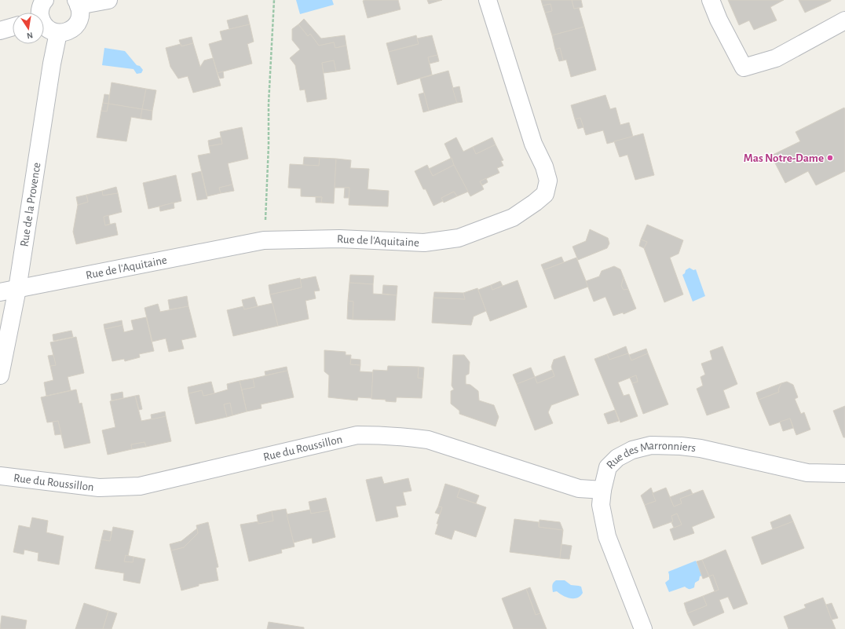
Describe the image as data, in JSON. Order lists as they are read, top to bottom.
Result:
{
  "streets": {
    "street": [
      "Rue de la Provence",
      "Rue de l'Aquitaine",
      "Rue du Roussillon",
      "Rue des Marronniers"
    ]
  },
  "crossings": [
    ["Rue de la Provence", "Rue de l'Aquitaine"],
    ["Rue du Roussillon", "Rue des Marronniers"]
  ],
  "places": ["Mas Notre-Dame"],
  "north": "bottom"
}
